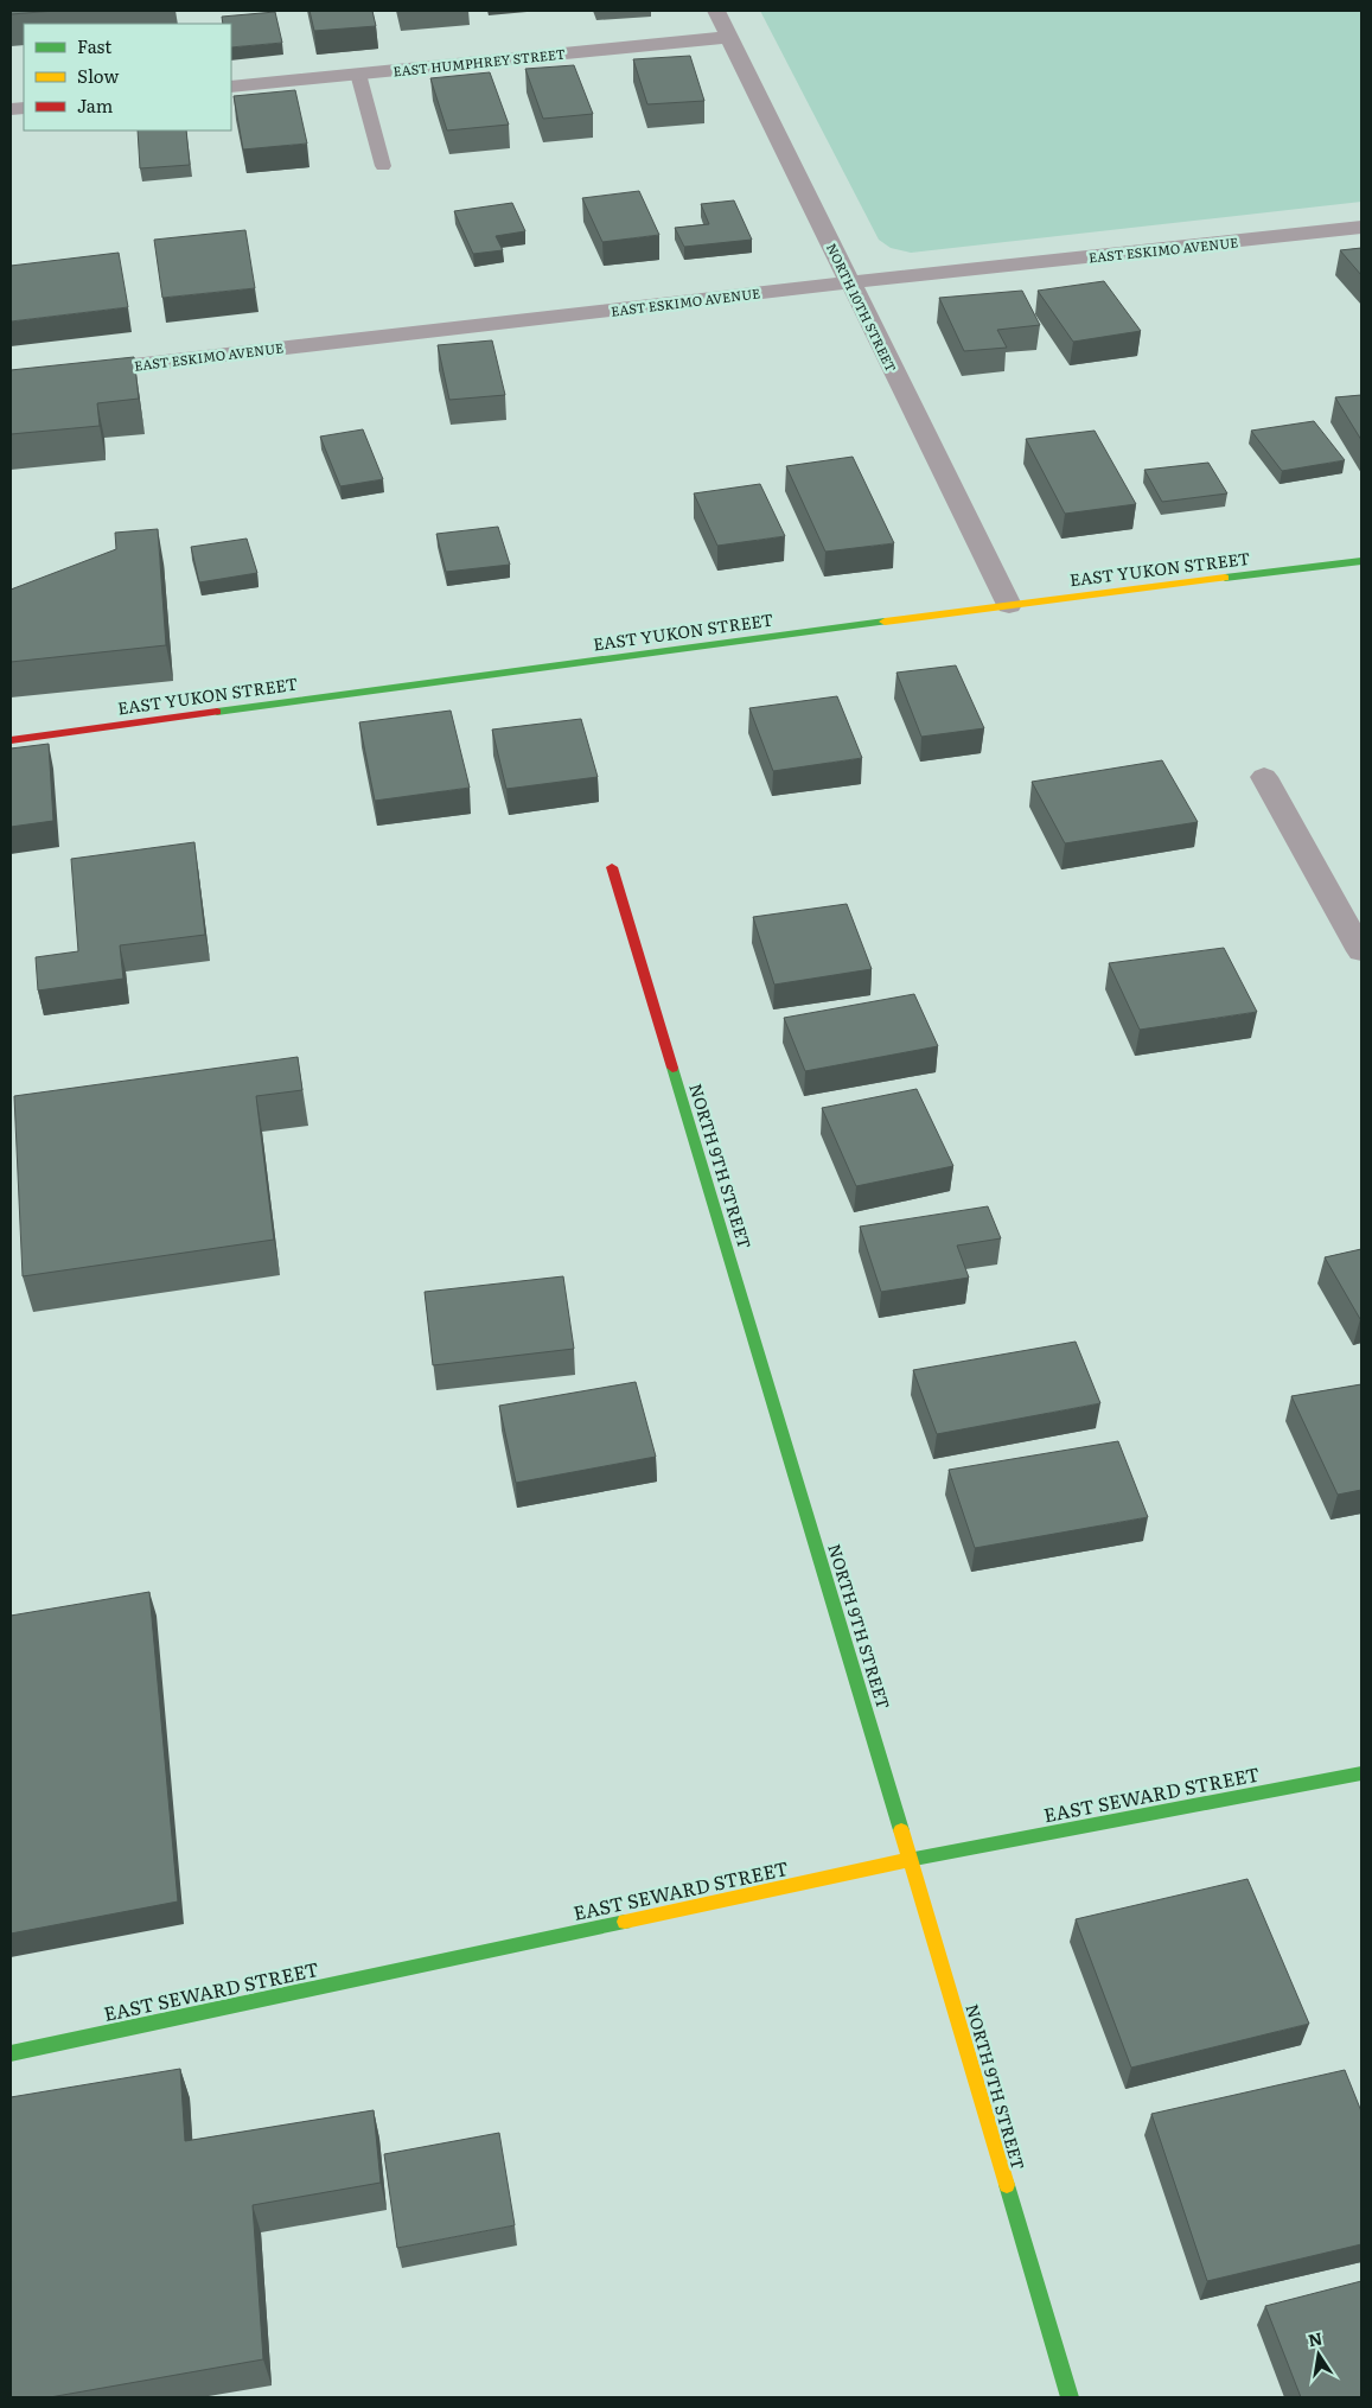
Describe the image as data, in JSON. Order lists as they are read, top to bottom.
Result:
{
  "streets": {
    "street": [
      "EAST HUMPHREY STREET",
      "EAST ESKIMO AVENUE",
      "NORTH 10TH STREET",
      "EAST YUKON STREET",
      "NORTH 9TH STREET",
      "EAST SEWARD STREET"
    ]
  },
  "crossings": [
    ["EAST HUMPHREY STREET", "NORTH 10TH STREET"],
    ["EAST ESKIMO AVENUE", "NORTH 10TH STREET"],
    ["NORTH 10TH STREET", "EAST YUKON STREET"],
    ["NORTH 9TH STREET", "EAST SEWARD STREET"]
  ],
  "legend": ["Fast", "Slow", "Jam"],
  "north": "top"
}
